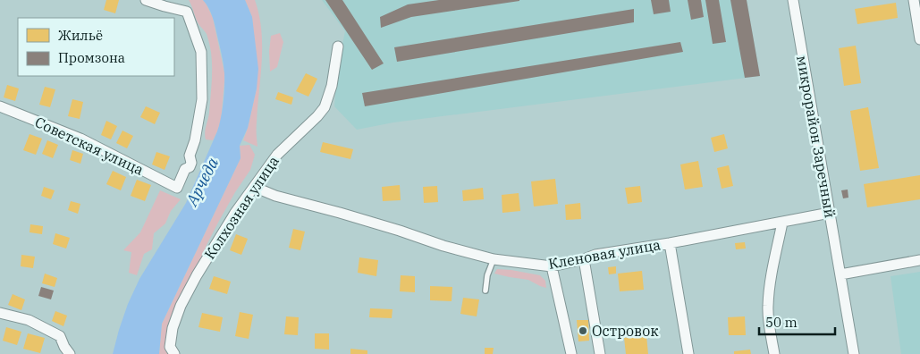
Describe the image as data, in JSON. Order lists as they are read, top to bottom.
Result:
{
  "streets": {
    "street": [
      "микрорайон Заречный",
      "Советская улица",
      "Колхозная улица",
      "Кленовая улица"
    ]
  },
  "crossings": [
    ["микрорайон Заречный", "Кленовая улица"],
    ["Колхозная улица", "Кленовая улица"]
  ],
  "water": ["Арчеда"],
  "places": ["Островок"],
  "legend": ["Жильё", "Промзона"],
  "scale_bar": "50 m"
}
